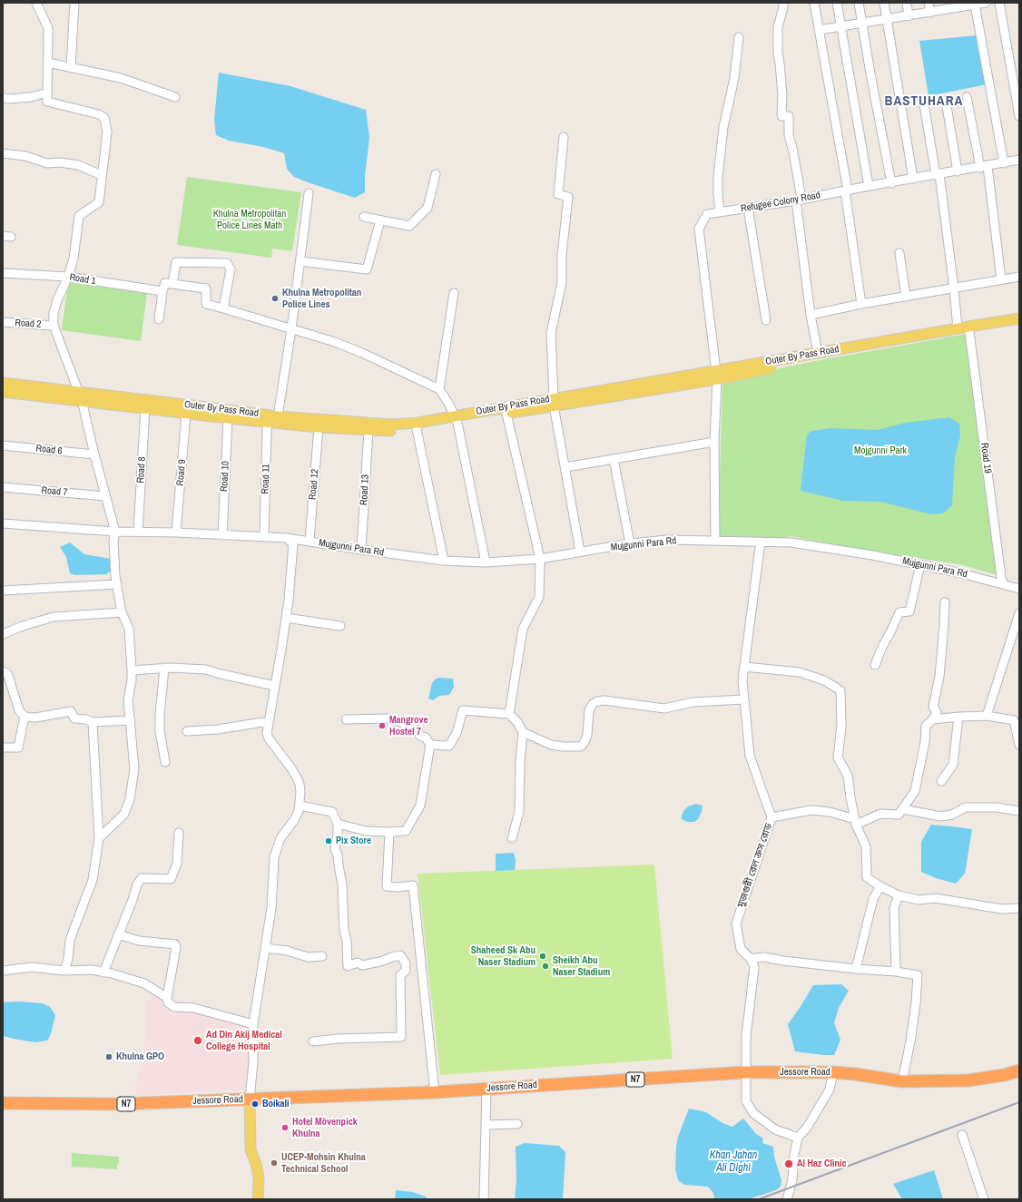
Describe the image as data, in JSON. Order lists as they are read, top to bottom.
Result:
{
  "streets": {
    "highway": ["Jessore Road", "N7"],
    "main road": ["Outer By Pass Road"],
    "street": [
      "Refugee Colony Road",
      "Road 1",
      "Road 2",
      "Road 6",
      "Road 19",
      "Road 8",
      "Road 9",
      "Road 10",
      "Road 11",
      "Road 12",
      "Road 13",
      "Road 7",
      "Mujgunni Para Rd",
      "মুজগুন্নী রেল ক্রস রোড"
    ]
  },
  "crossings": [
    ["Refugee Colony Road", "Outer By Pass Road"],
    ["Outer By Pass Road", "Road 19"],
    ["Outer By Pass Road", "Road 8"],
    ["Outer By Pass Road", "Road 9"],
    ["Outer By Pass Road", "Road 10"],
    ["Outer By Pass Road", "Road 11"],
    ["Outer By Pass Road", "Road 12"],
    ["Outer By Pass Road", "Road 13"],
    ["Road 19", "Mujgunni Para Rd"],
    ["Road 8", "Mujgunni Para Rd"],
    ["Road 9", "Mujgunni Para Rd"],
    ["Road 10", "Mujgunni Para Rd"],
    ["Road 11", "Mujgunni Para Rd"],
    ["Road 12", "Mujgunni Para Rd"],
    ["Road 13", "Mujgunni Para Rd"],
    ["Mujgunni Para Rd", "মুজগুন্নী রেল ক্রস রোড"],
    ["মুজগুন্নী রেল ক্রস রোড", "Jessore Road"]
  ],
  "districts": ["BASTUHARA"],
  "water": ["Khan Jahan Ali Dighi"],
  "parks": ["Khulna Metropolitan Police Lines Math", "Mojgunni Park"],
  "places": [
    "Khulna Metropolitan Police Lines",
    "Mangrove Hostel 7",
    "Pix Store",
    "Shaheed Sk Abu Naser Stadium",
    "Sheikh Abu Naser Stadium",
    "Ad Din Akij Medical College Hospital",
    "Khulna GPO",
    "Boikali",
    "Hotel Mövenpick Khulna",
    "UCEP-Mohsin Khulna Technical School",
    "Al Haz Clinic"
  ]
}
